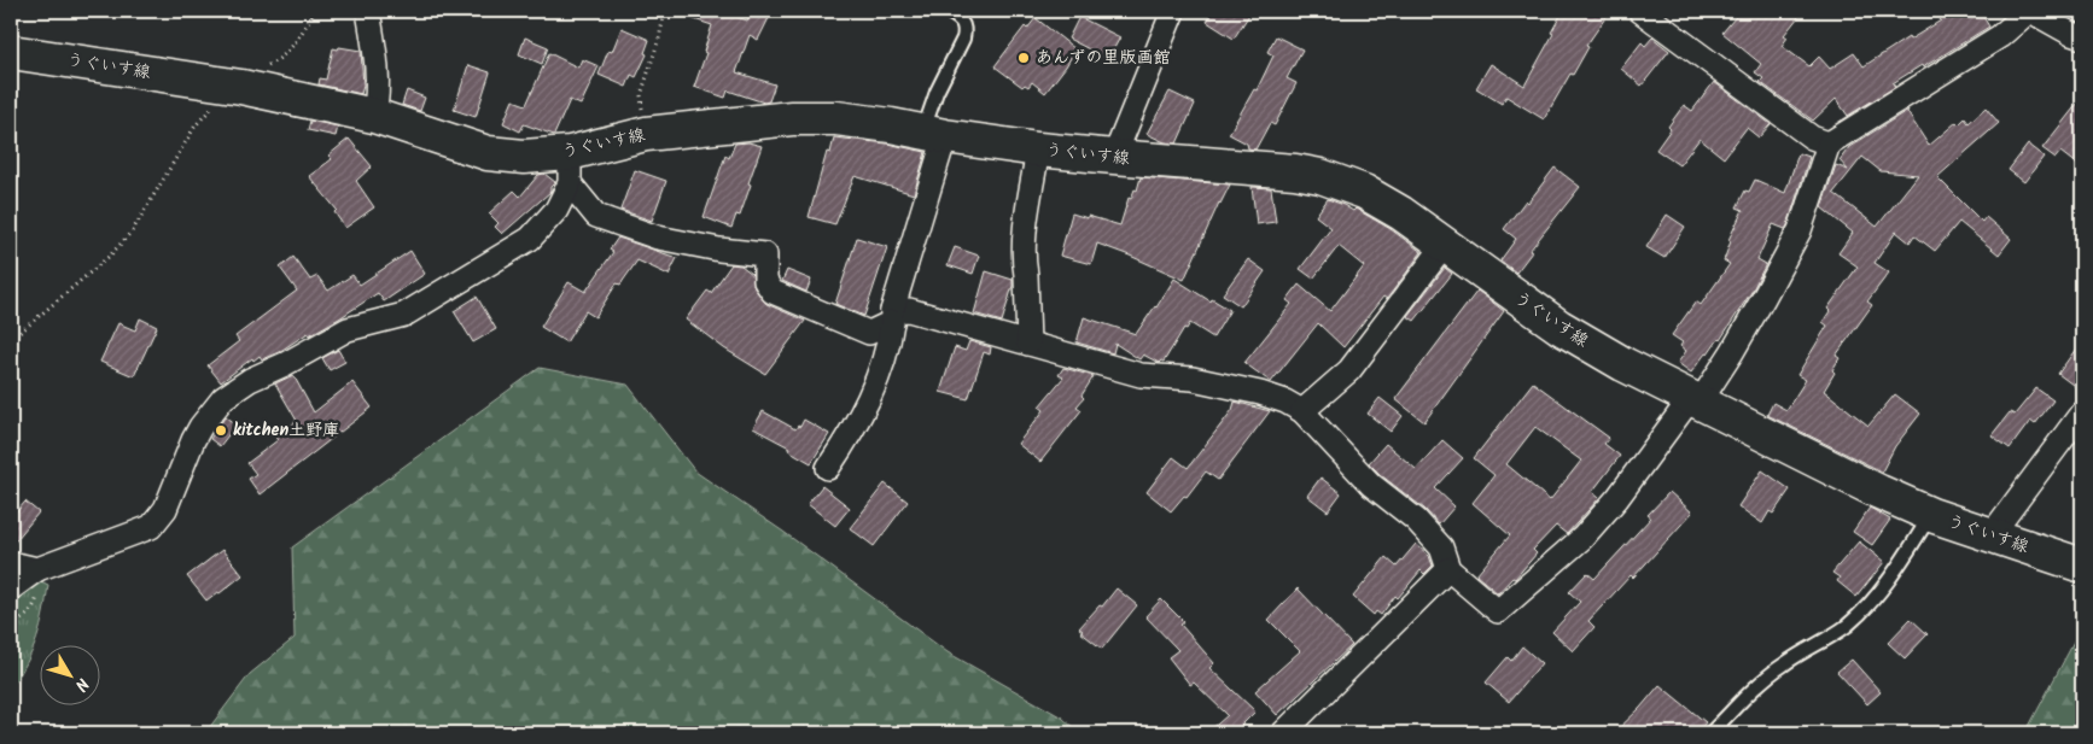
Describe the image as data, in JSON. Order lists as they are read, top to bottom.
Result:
{
  "streets": {
    "street": ["うぐいす線"]
  },
  "places": ["あんずの里版画館", "kitchen土野庫"],
  "north": "bottom right"
}
